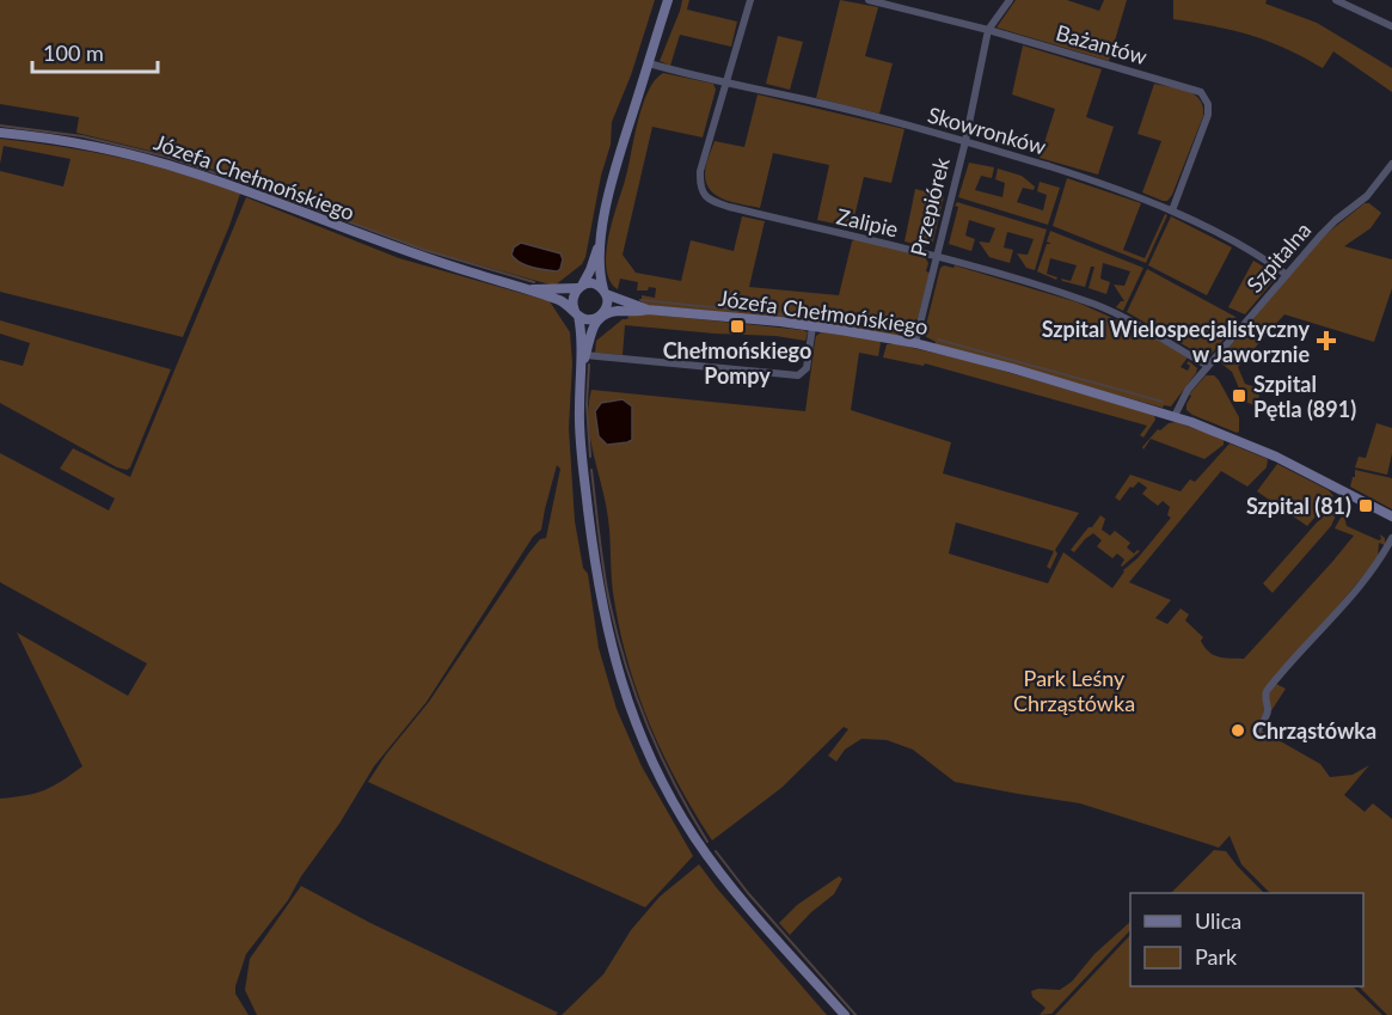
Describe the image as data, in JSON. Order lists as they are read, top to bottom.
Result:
{
  "streets": {
    "street": [
      "Bażantów",
      "Skowronków",
      "Józefa Chełmońskiego",
      "Przepiórek",
      "Zalipie",
      "Szpitalna"
    ]
  },
  "crossings": [
    ["Bażantów", "Skowronków"],
    ["Bażantów", "Przepiórek"],
    ["Skowronków", "Przepiórek"],
    ["Skowronków", "Zalipie"],
    ["Skowronków", "Szpitalna"],
    ["Józefa Chełmońskiego", "Przepiórek"],
    ["Józefa Chełmońskiego", "Szpitalna"],
    ["Przepiórek", "Zalipie"],
    ["Zalipie", "Szpitalna"]
  ],
  "parks": ["Park Leśny Chrząstówka"],
  "places": {
    "transit": ["Chełmońskiego Pompy", "Szpital Pętla (891)", "Szpital (81)"],
    "health": ["Szpital Wielospecjalistyczny w Jaworznie"],
    "other": ["Chrząstówka"]
  },
  "legend": ["Ulica", "Park"],
  "scale_bar": "100 m"
}
